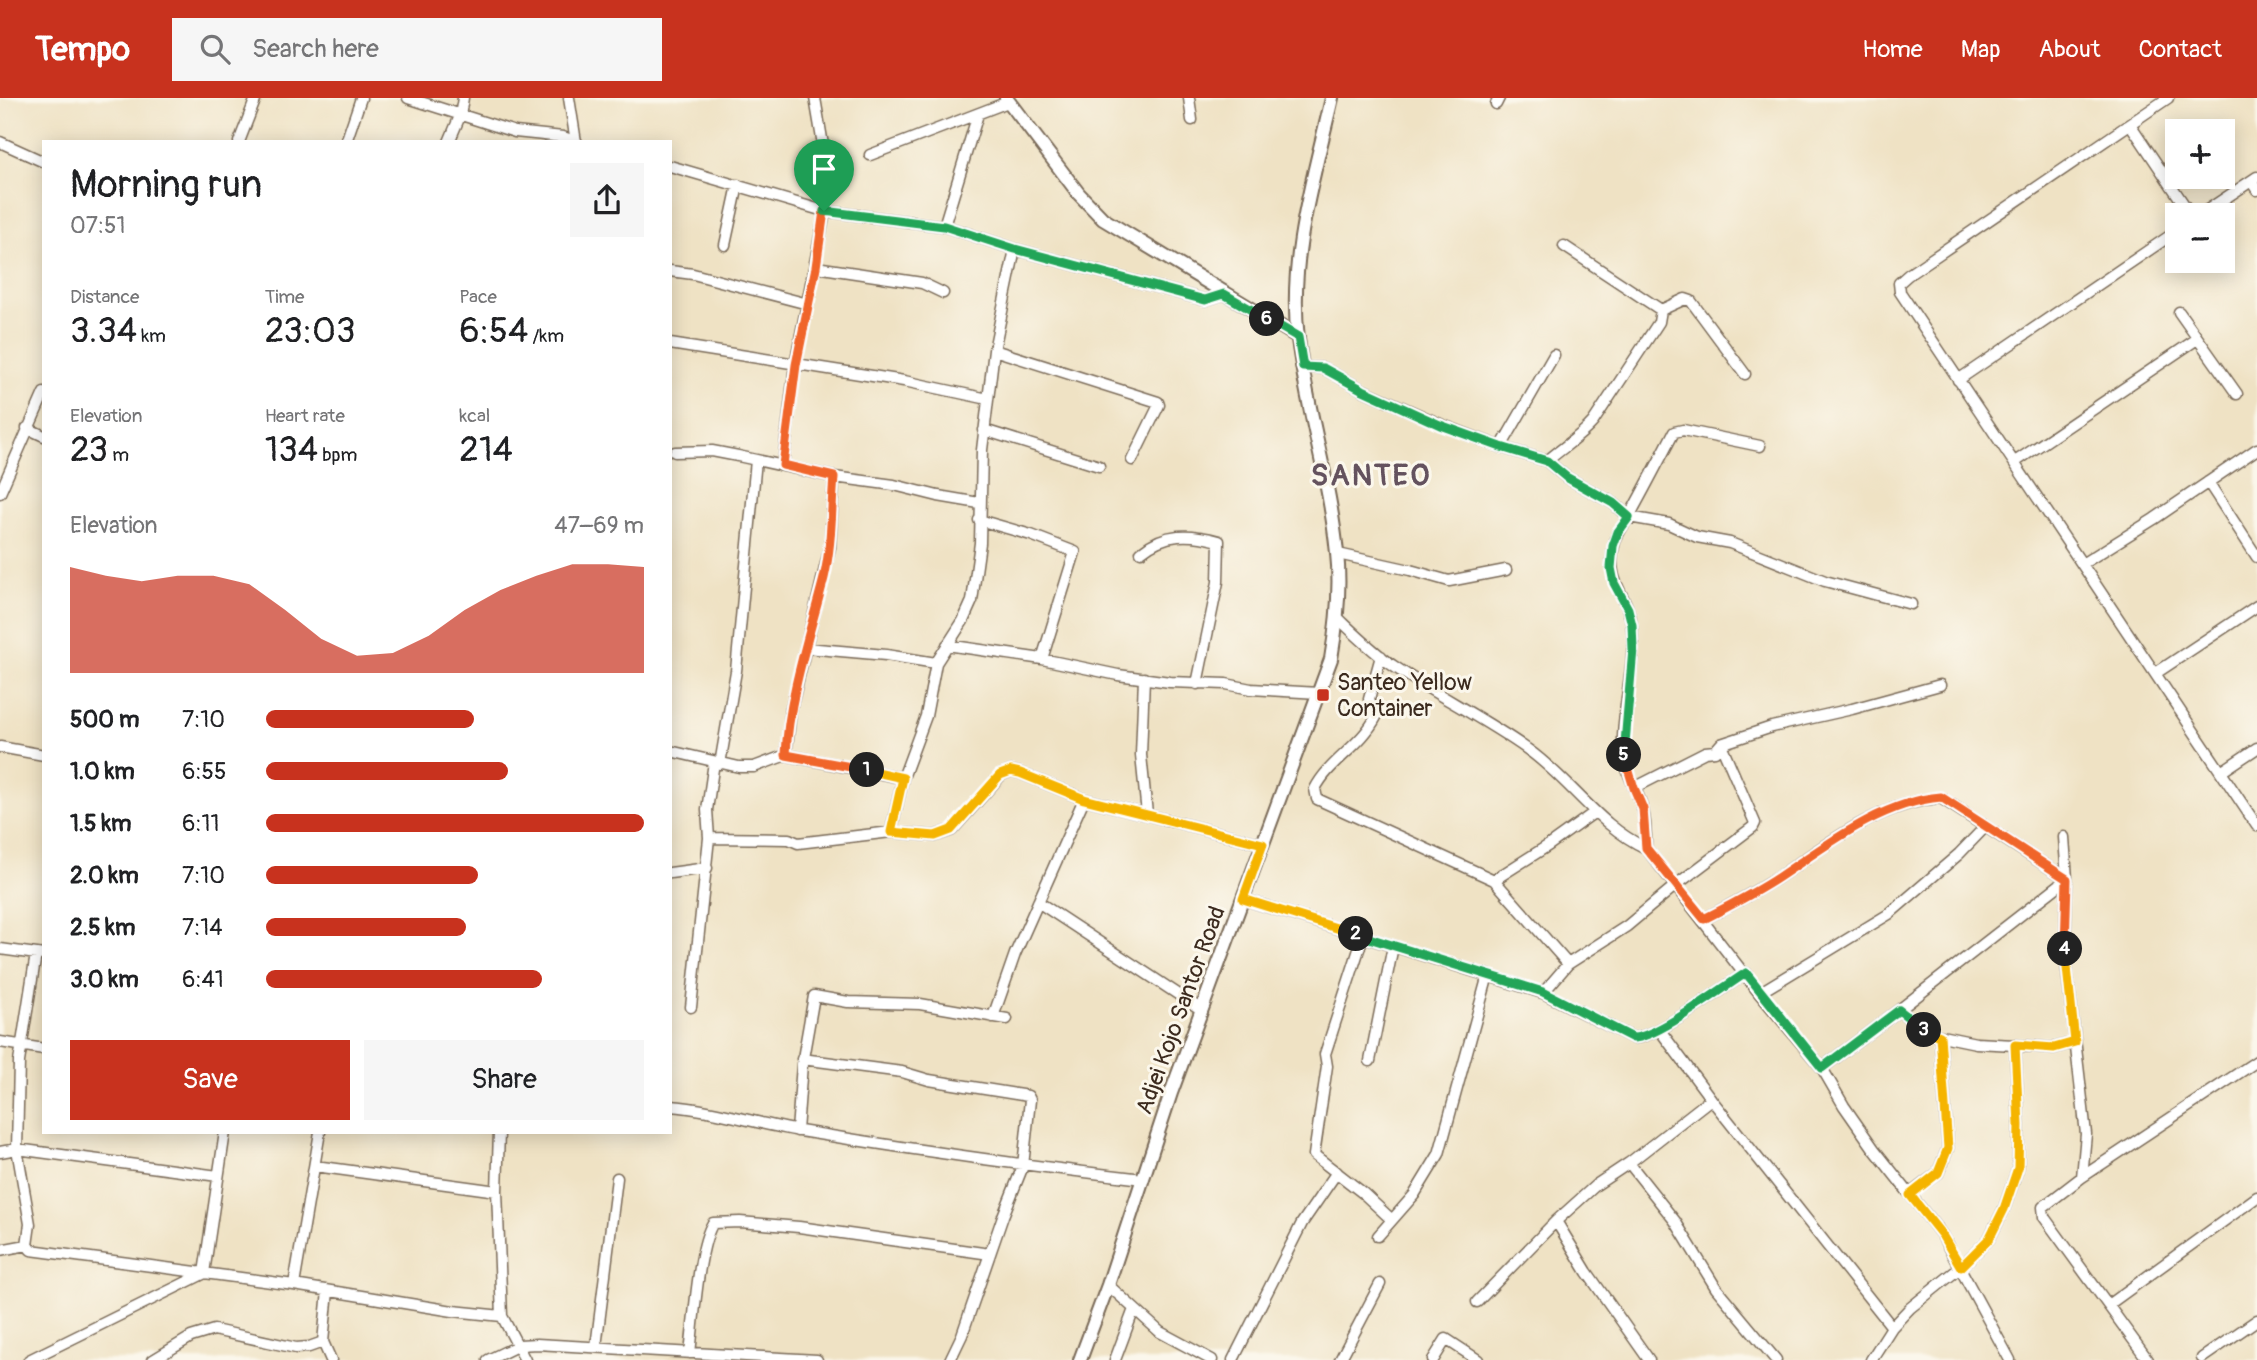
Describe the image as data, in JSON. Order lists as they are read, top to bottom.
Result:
{
  "streets": {
    "street": ["Adjei Kojo Santor Road"]
  },
  "districts": ["SANTEO"],
  "places": {
    "transit": ["Santeo Yellow Container"]
  },
  "page": {
    "header": "Tempo",
    "search": "Search here",
    "nav": [
      "Home",
      "Map",
      "About",
      "Contact"
    ],
    "map_buttons": ["+", "−"],
    "heading": ["Morning run", "07:51"],
    "stats": [
      ["Distance", "3.34 km"],
      ["Time", "23:03"],
      ["Pace", "6:54 /km"],
      ["Elevation", "23 m"],
      ["Heart rate", "134 bpm"],
      ["kcal", "214"]
    ],
    "pins": [
      "6",
      "5",
      "1",
      "2",
      "4",
      "3"
    ],
    "chart": ["Elevation", "47–69 m"],
    "list": [
      {
        "name": "500 m",
        "note": "7:10"
      },
      {
        "name": "1.0 km",
        "note": "6:55"
      },
      {
        "name": "1.5 km",
        "note": "6:11"
      },
      {
        "name": "2.0 km",
        "note": "7:10"
      },
      {
        "name": "2.5 km",
        "note": "7:14"
      },
      {
        "name": "3.0 km",
        "note": "6:41"
      }
    ],
    "buttons": ["Save", "Share"]
  }
}
